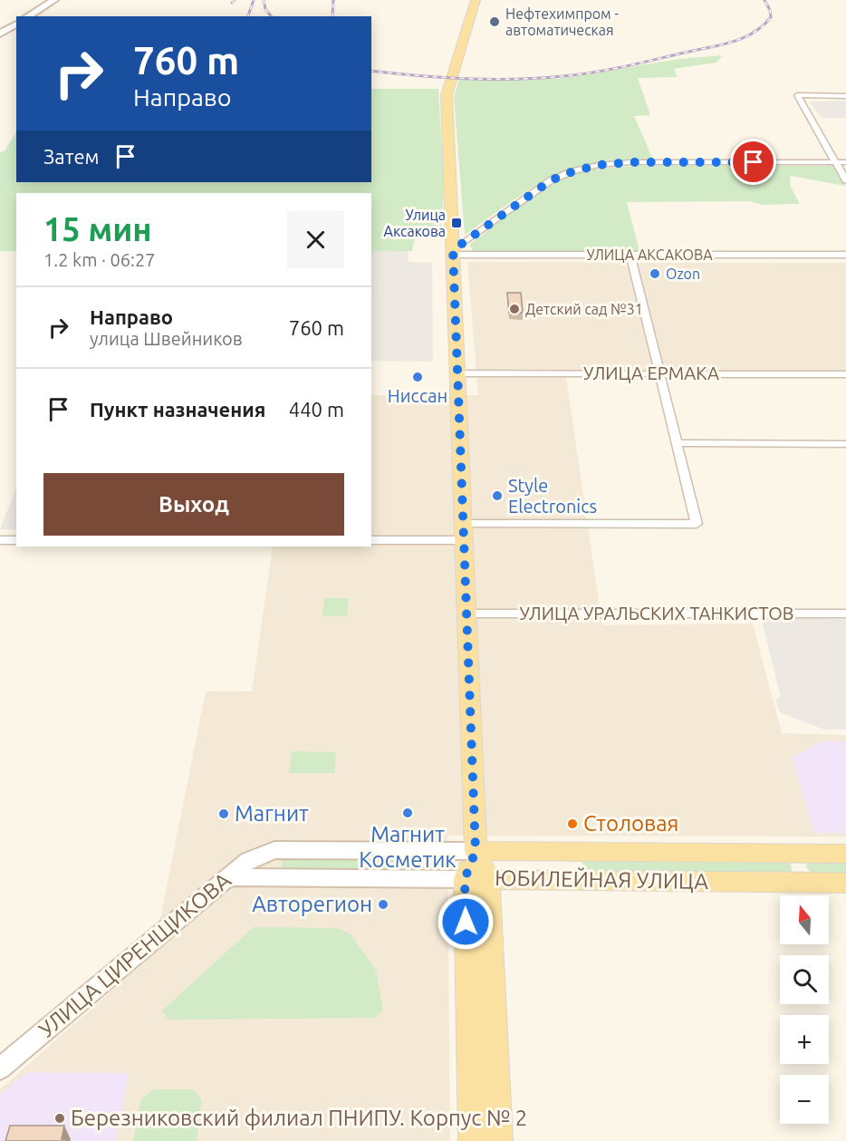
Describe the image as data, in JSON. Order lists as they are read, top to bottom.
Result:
{
  "streets": {
    "main road": ["ЮБИЛЕЙНАЯ УЛИЦА"],
    "street": [
      "УЛИЦА АКСАКОВА",
      "УЛИЦА ЕРМАКА",
      "УЛИЦА УРАЛЬСКИХ ТАНКИСТОВ",
      "УЛИЦА ЦИРЕНЩИКОВА"
    ]
  },
  "crossings": [
    ["ЮБИЛЕЙНАЯ УЛИЦА", "УЛИЦА ЦИРЕНЩИКОВА"]
  ],
  "places": {
    "other": [
      "Нефтехимпром - автоматическая",
      "Ozon",
      "Детский сад №31",
      "Ниссан",
      "Style Electronics",
      "Магнит Косметик",
      "Магнит",
      "Столовая",
      "Авторегион",
      "Березниковский филиал ПНИПУ. Корпус № 2"
    ],
    "transit": ["Улица Аксакова"]
  },
  "north": "top",
  "page": {
    "turn": ["760 m", "Направо"],
    "then": "Затем",
    "heading": ["15 мин", "1.2 km · 06:27"],
    "list": [
      {
        "name": "Направо",
        "note": "улица Швейников",
        "value": "760 m"
      },
      {
        "name": "Пункт назначения",
        "value": "440 m"
      }
    ],
    "buttons": "Выход",
    "map_buttons": ["+", "−"]
  }
}
